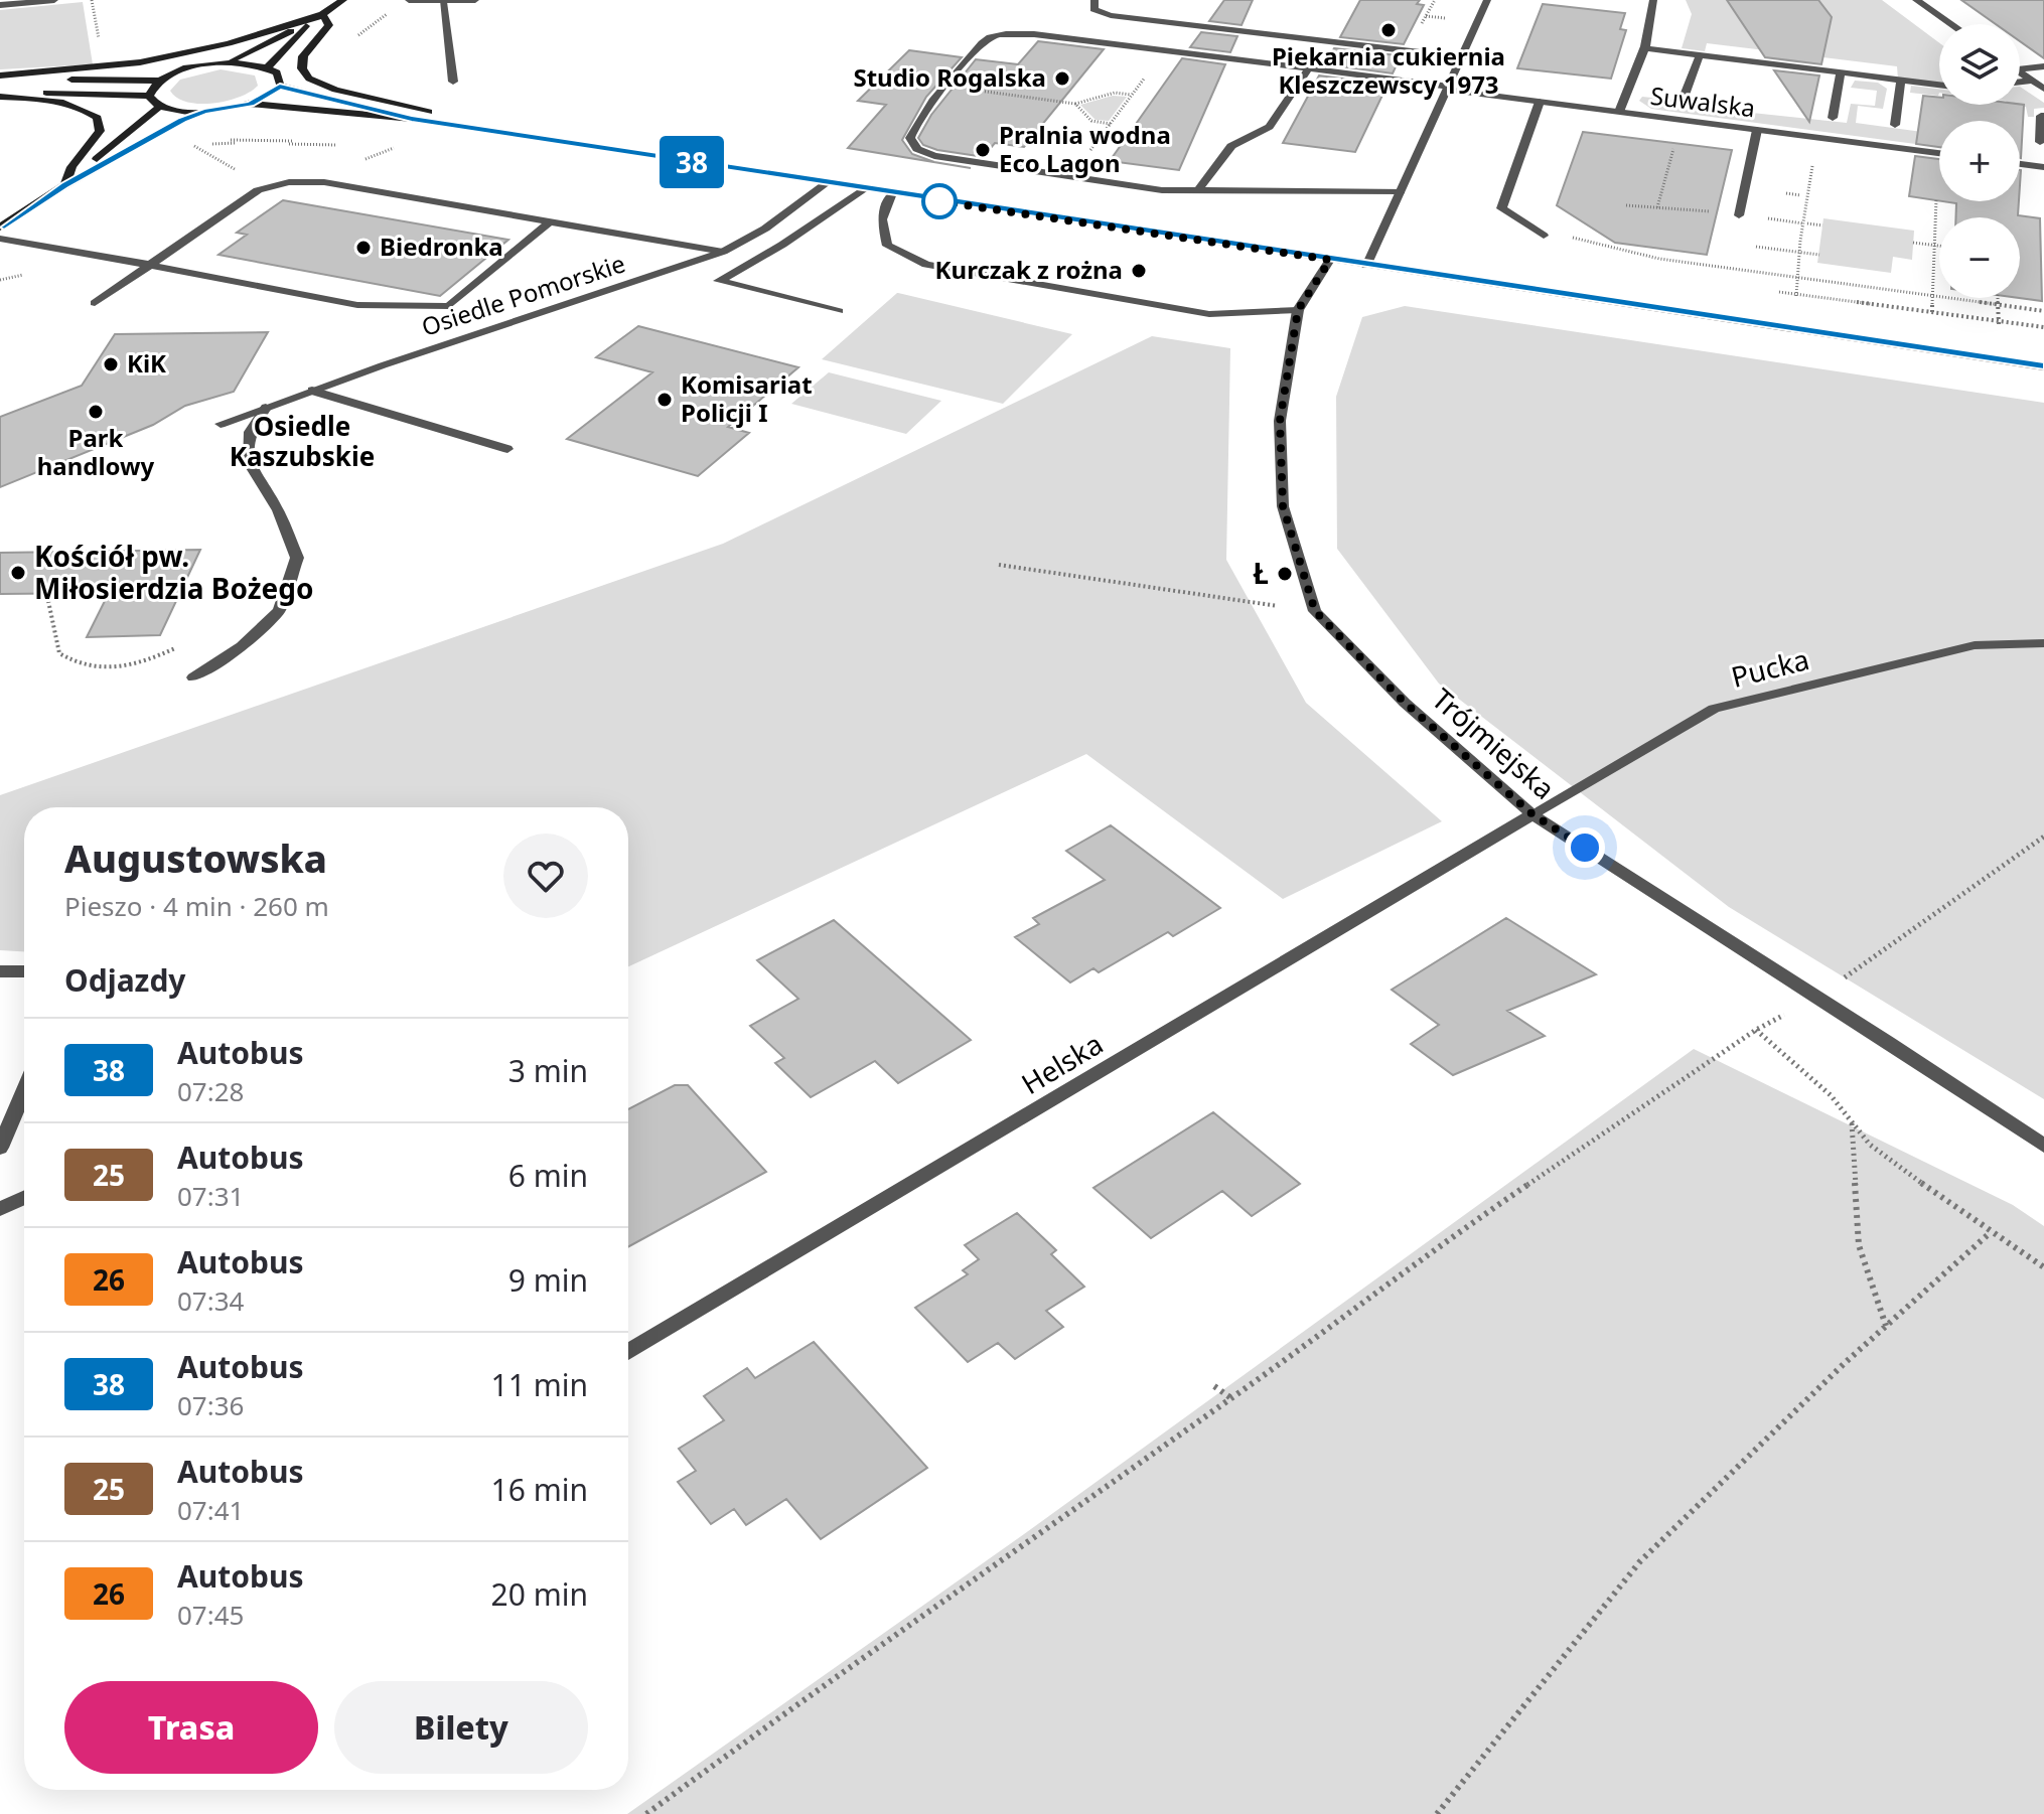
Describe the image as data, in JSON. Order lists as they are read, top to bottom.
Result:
{
  "streets": {
    "street": [
      "Suwalska",
      "Osiedle Pomorskie",
      "Pucka",
      "Trójmiejska",
      "Helska"
    ]
  },
  "crossings": [
    ["Pucka", "Trójmiejska"],
    ["Pucka", "Helska"],
    ["Trójmiejska", "Helska"]
  ],
  "districts": ["Osiedle Kaszubskie"],
  "places": [
    "Piekarnia cukiernia Kleszczewscy 1973",
    "Studio Rogalska",
    "Pralnia wodna Eco Lagon",
    "Biedronka",
    "Kurczak z rożna",
    "KiK",
    "Komisariat Policji I",
    "Park handlowy",
    "Kościół pw. Miłosierdzia Bożego",
    "Ł"
  ],
  "lines": ["bus line 38"],
  "page": {
    "on_map": "38",
    "map_buttons": ["+", "−"],
    "heading": [
      ["Augustowska", "Pieszo · 4 min · 260 m"],
      "Odjazdy"
    ],
    "list": [
      {
        "mark": "38",
        "name": "Autobus",
        "note": "07:28",
        "value": "3 min"
      },
      {
        "mark": "25",
        "name": "Autobus",
        "note": "07:31",
        "value": "6 min"
      },
      {
        "mark": "26",
        "name": "Autobus",
        "note": "07:34",
        "value": "9 min"
      },
      {
        "mark": "38",
        "name": "Autobus",
        "note": "07:36",
        "value": "11 min"
      },
      {
        "mark": "25",
        "name": "Autobus",
        "note": "07:41",
        "value": "16 min"
      },
      {
        "mark": "26",
        "name": "Autobus",
        "note": "07:45",
        "value": "20 min"
      }
    ],
    "buttons": ["Trasa", "Bilety"]
  }
}
